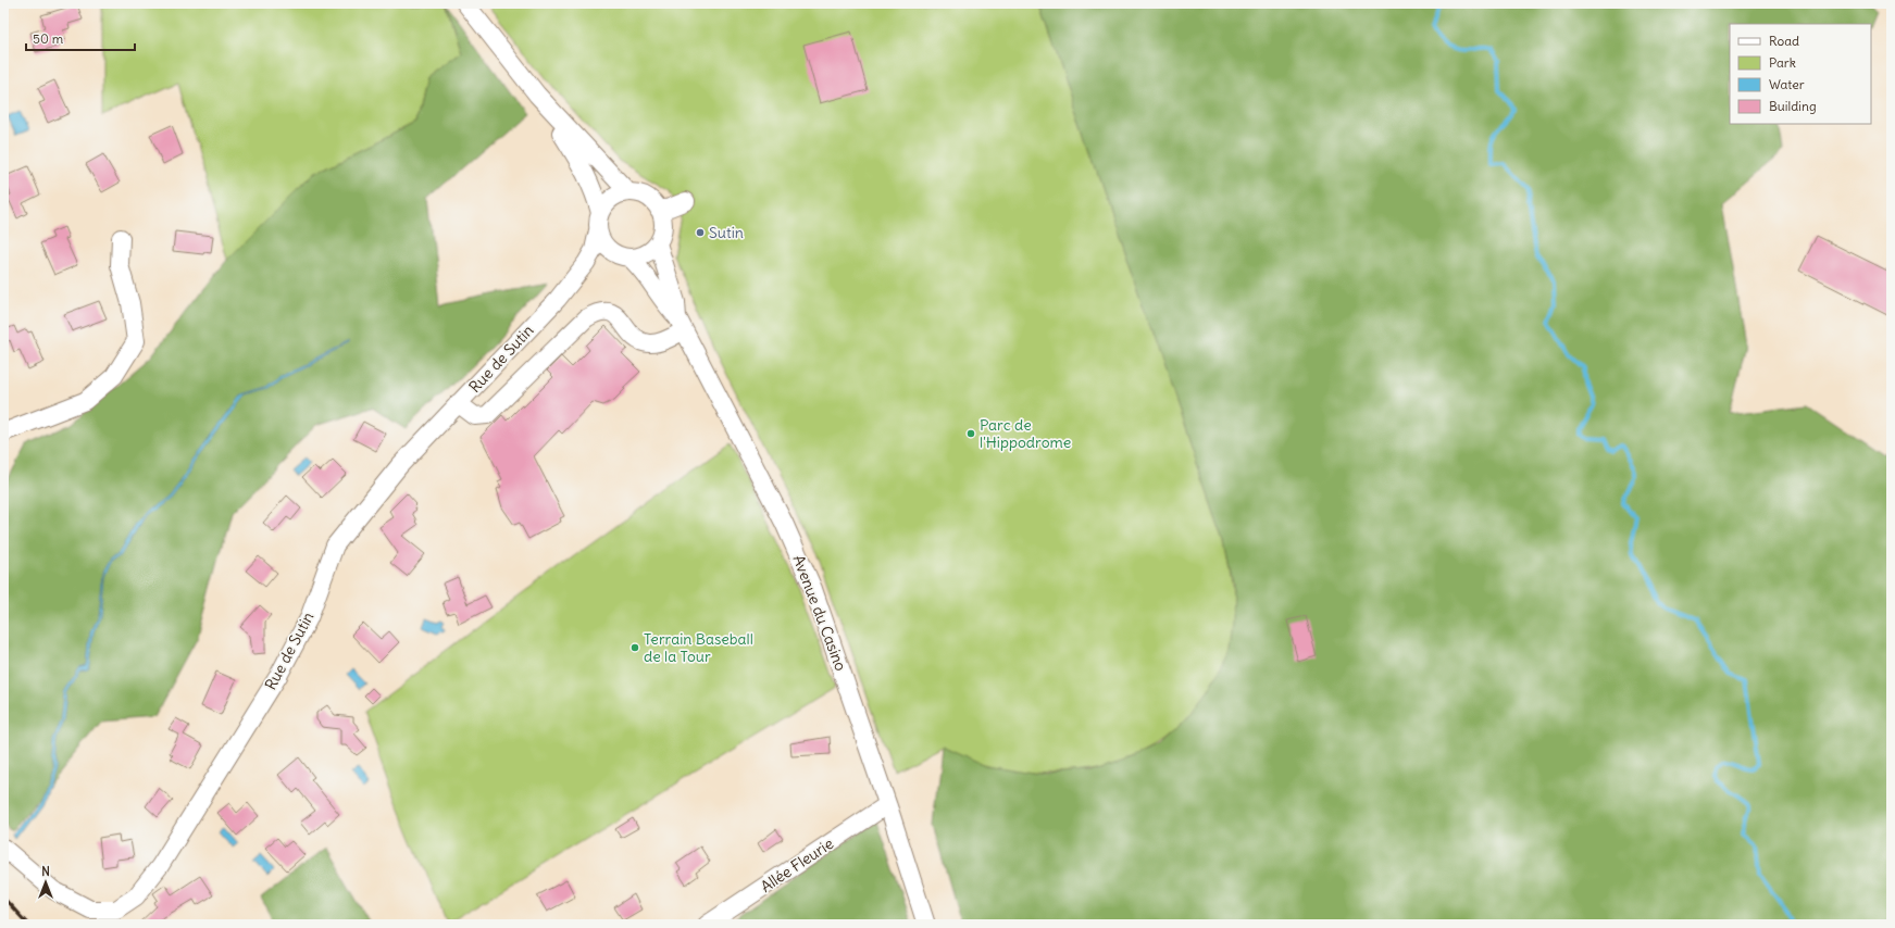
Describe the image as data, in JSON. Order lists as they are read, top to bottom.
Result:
{
  "streets": {
    "street": ["Rue de Sutin", "Avenue du Casino", "Allée Fleurie"]
  },
  "crossings": [
    ["Avenue du Casino", "Allée Fleurie"]
  ],
  "places": ["Sutin", "Parc de l'Hippodrome", "Terrain Baseball de la Tour"],
  "legend": [
    "Road",
    "Park",
    "Water",
    "Building"
  ],
  "scale_bar": "50 m",
  "north": "top"
}
